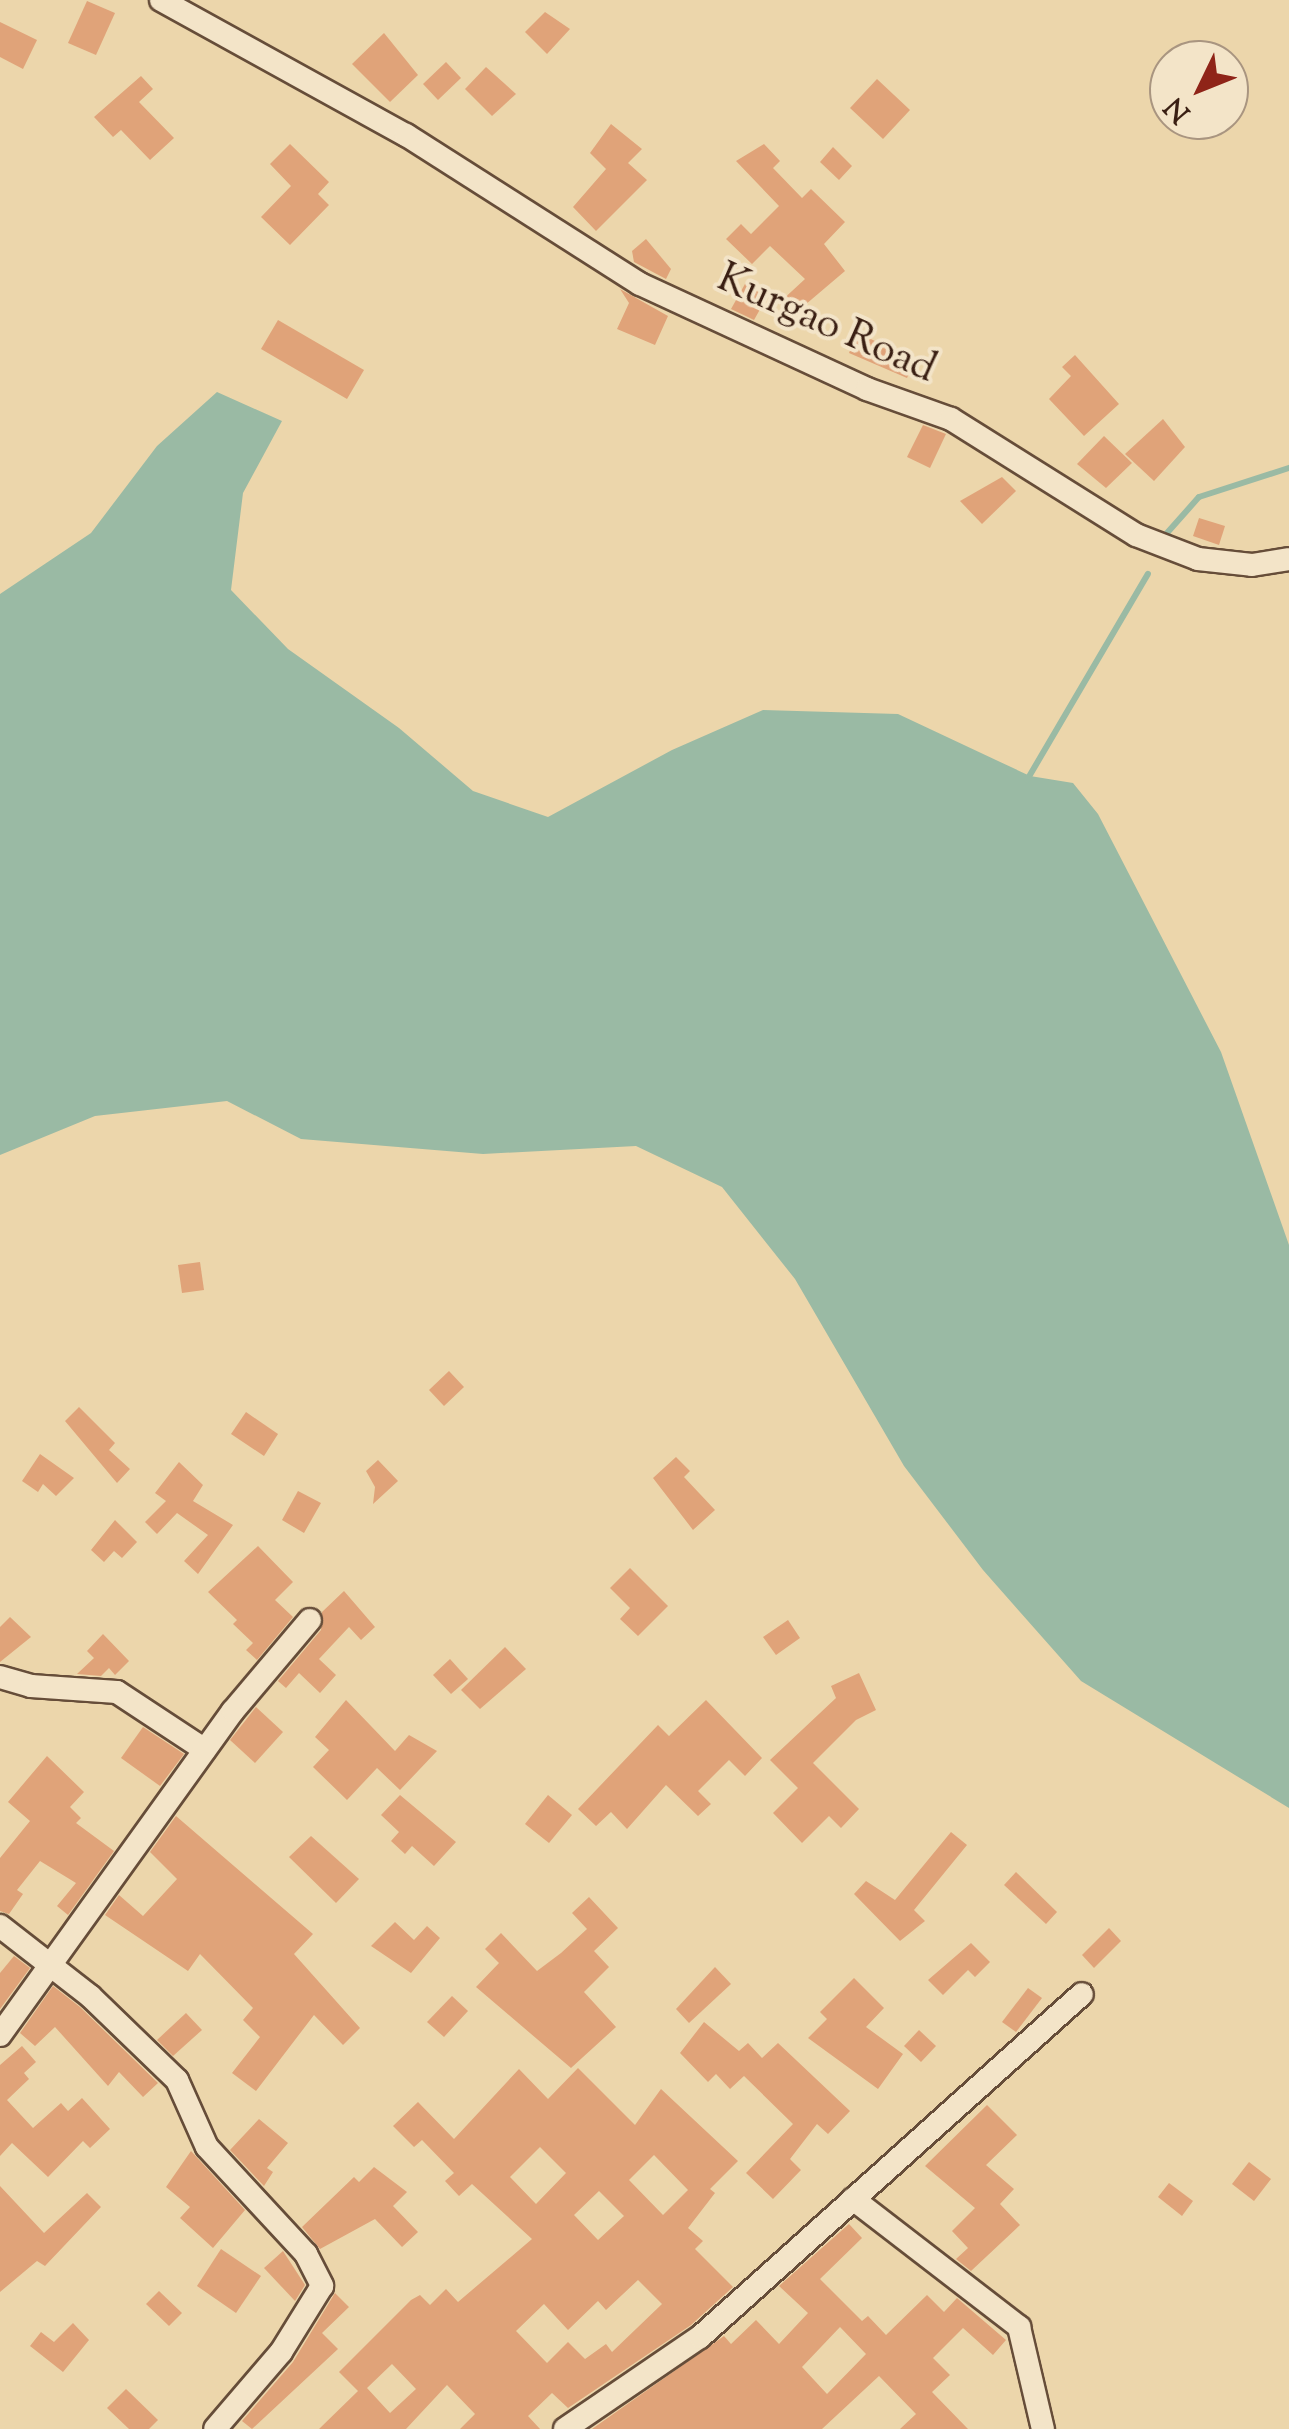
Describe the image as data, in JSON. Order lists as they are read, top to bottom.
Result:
{
  "streets": {
    "street": ["Kurgao Road"]
  },
  "north": "bottom left"
}
